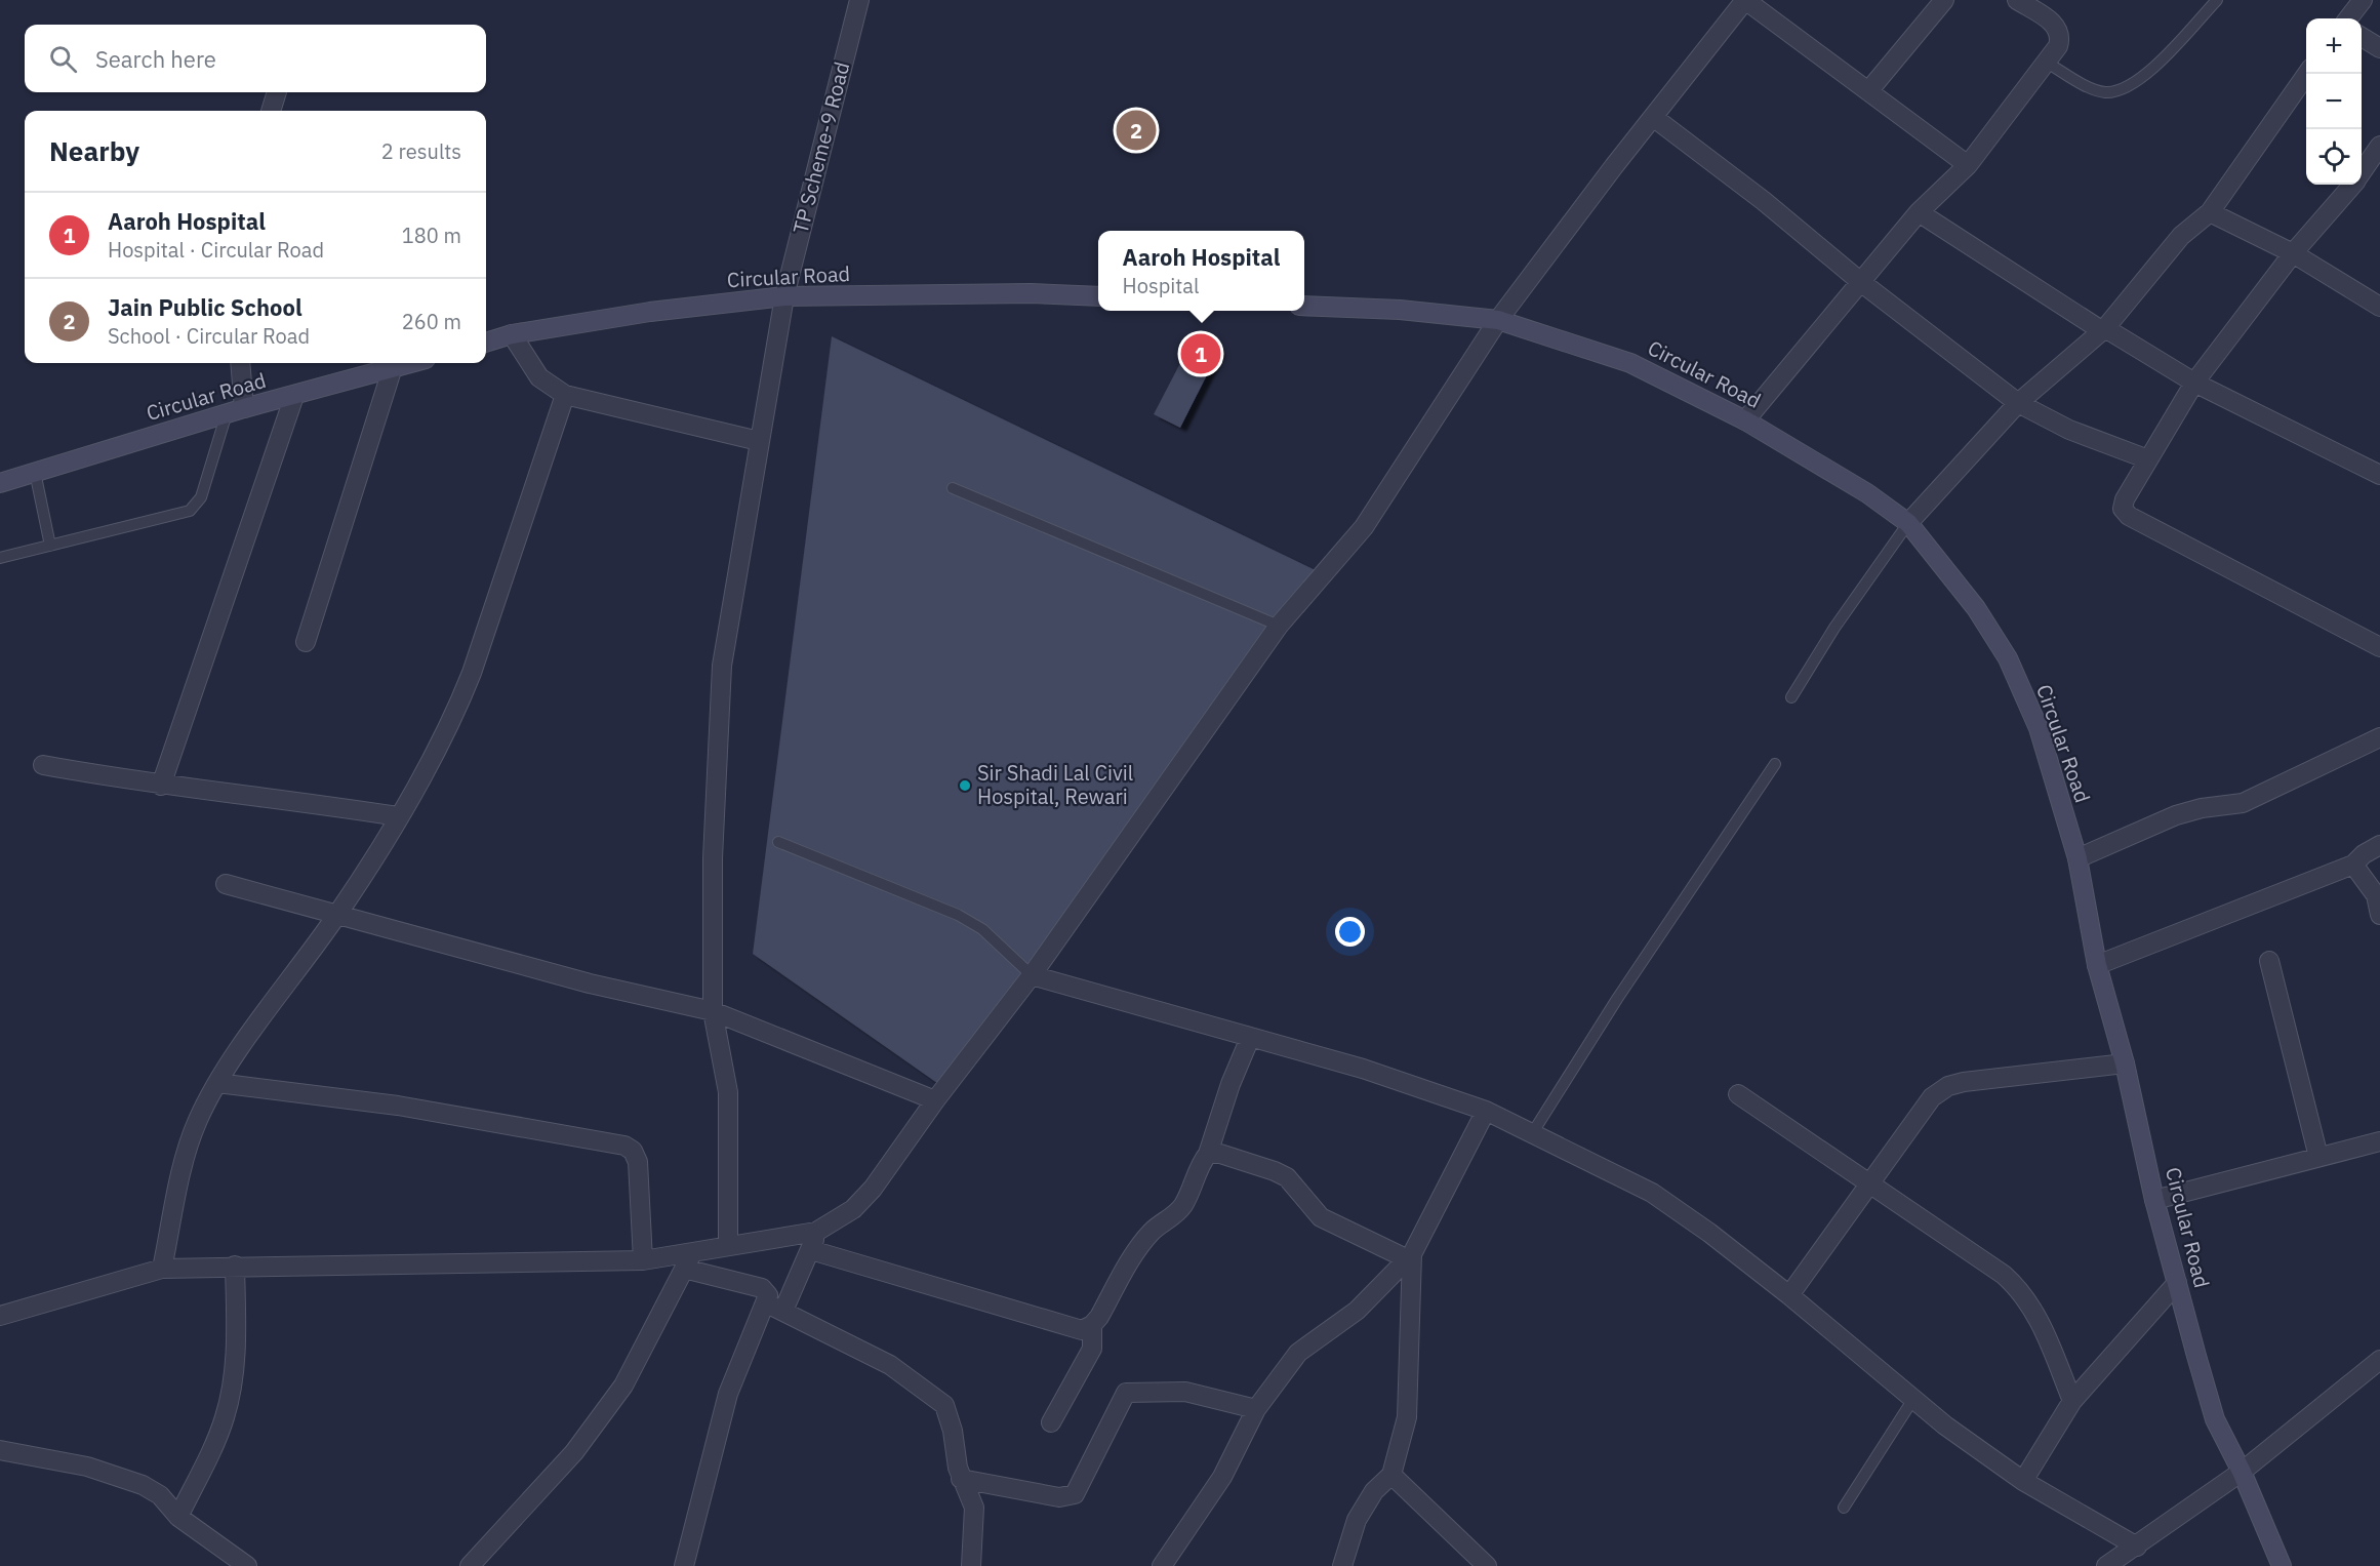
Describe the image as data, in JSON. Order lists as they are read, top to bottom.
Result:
{
  "streets": {
    "main road": ["Circular Road"],
    "street": ["TP Scheme-9 Road"]
  },
  "crossings": [
    ["TP Scheme-9 Road", "Circular Road"]
  ],
  "places": ["Sir Shadi Lal Civil Hospital, Rewari"],
  "page": {
    "map_buttons": ["+", "−"],
    "search": "Search here",
    "pins": ["2", "1"],
    "heading": ["Nearby", "2 results"],
    "list": [
      {
        "mark": "1",
        "name": "Aaroh Hospital",
        "note": "Hospital · Circular Road",
        "value": "180 m"
      },
      {
        "mark": "2",
        "name": "Jain Public School",
        "note": "School · Circular Road",
        "value": "260 m"
      }
    ],
    "popup": ["Aaroh Hospital", "Hospital"]
  }
}
